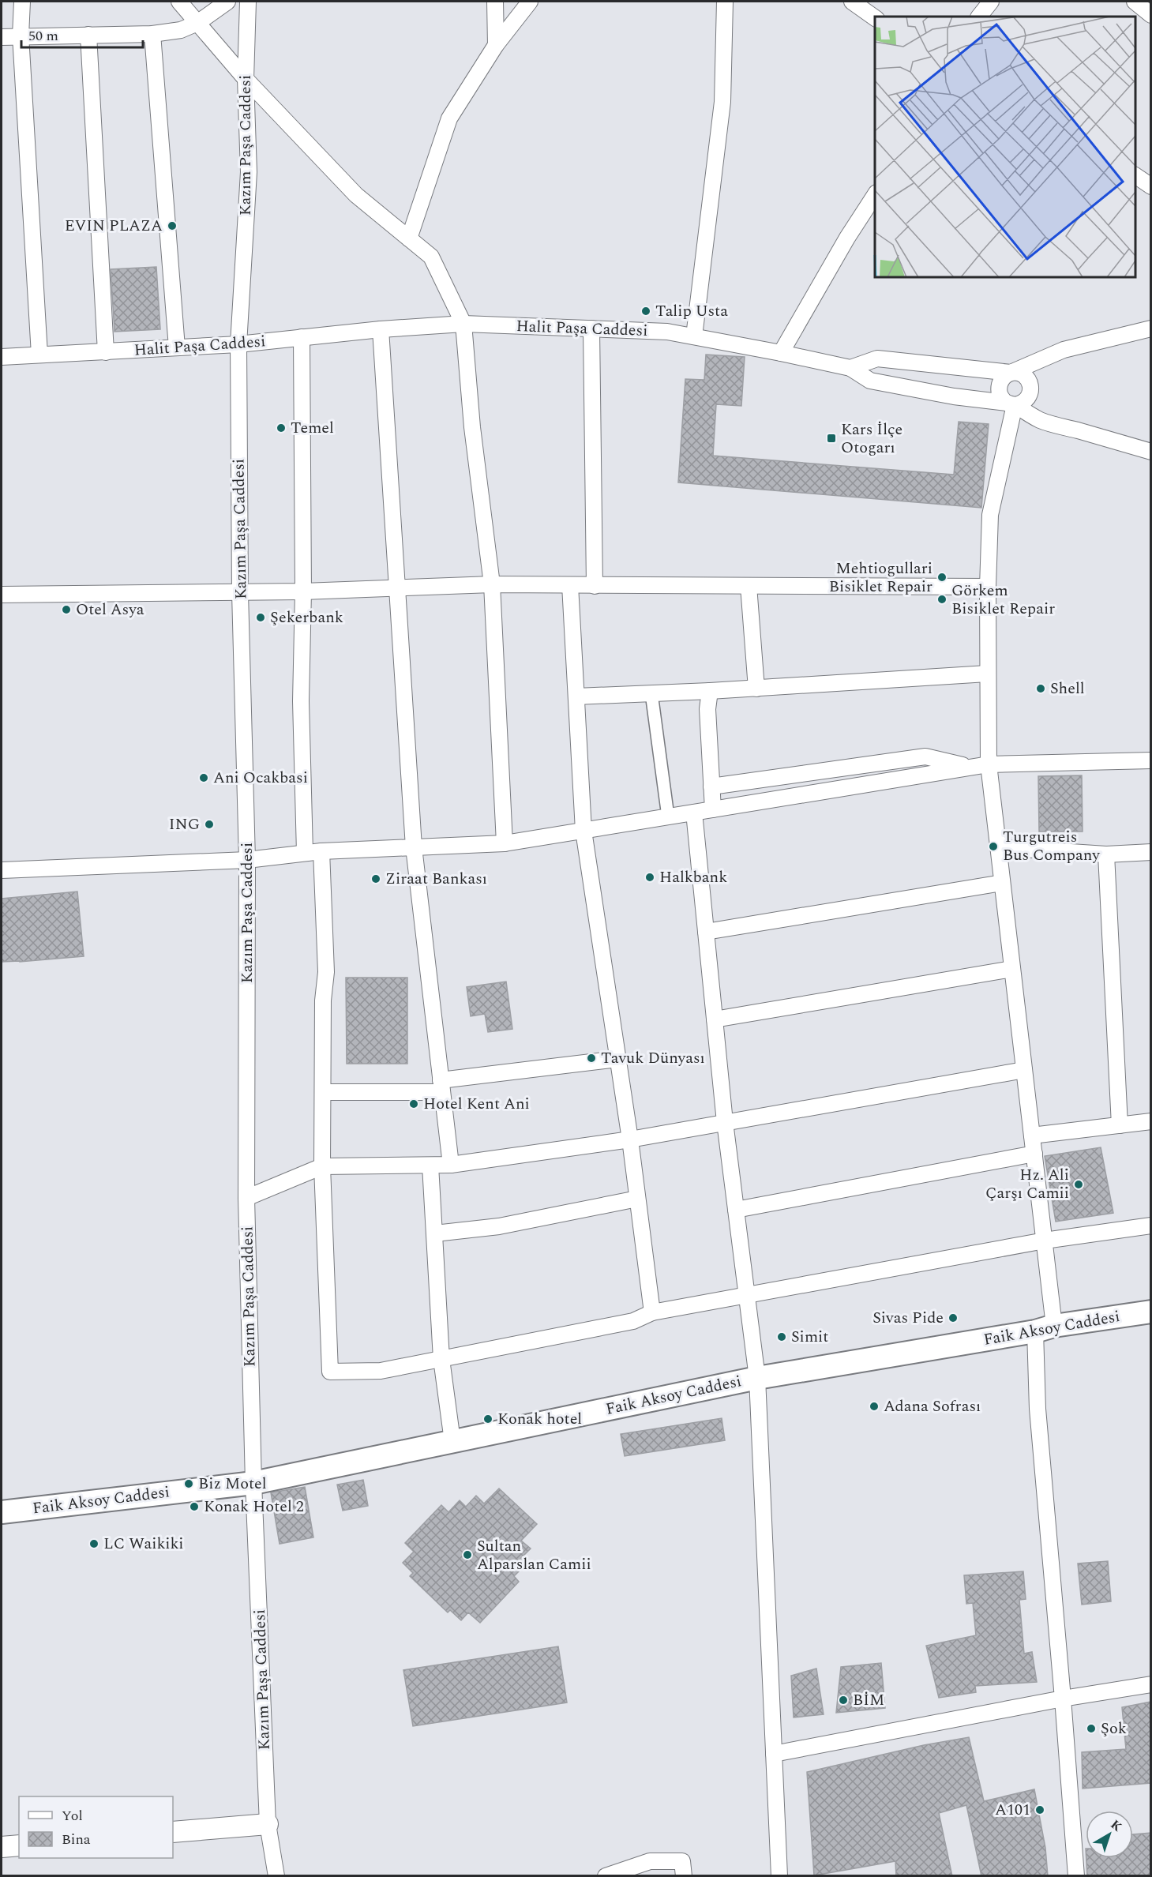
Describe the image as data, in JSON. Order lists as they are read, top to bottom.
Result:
{
  "streets": {
    "main road": ["Faik Aksoy Caddesi"],
    "street": ["Kazım Paşa Caddesi", "Halit Paşa Caddesi"]
  },
  "crossings": [
    ["Kazım Paşa Caddesi", "Halit Paşa Caddesi"],
    ["Kazım Paşa Caddesi", "Faik Aksoy Caddesi"]
  ],
  "places": {
    "other": [
      "EVIN PLAZA",
      "Talip Usta",
      "Temel",
      "Mehtiogullari Bisiklet Repair",
      "Görkem Bisiklet Repair",
      "Otel Asya",
      "Şekerbank",
      "Shell",
      "Ani Ocakbasi",
      "ING",
      "Turgutreis Bus Company",
      "Halkbank",
      "Ziraat Bankası",
      "Tavuk Dünyası",
      "Hotel Kent Ani",
      "Hz. Ali Çarşı Camii",
      "Sivas Pide",
      "Simit",
      "Adana Sofrası",
      "Konak hotel",
      "Biz Motel",
      "Konak Hotel 2",
      "LC Waikiki",
      "Sultan Alparslan Camii",
      "BİM",
      "Şok",
      "A101"
    ],
    "transit": ["Kars İlçe Otogarı"]
  },
  "legend": ["Yol", "Bina"],
  "scale_bar": "50 m",
  "north": "top right"
}
